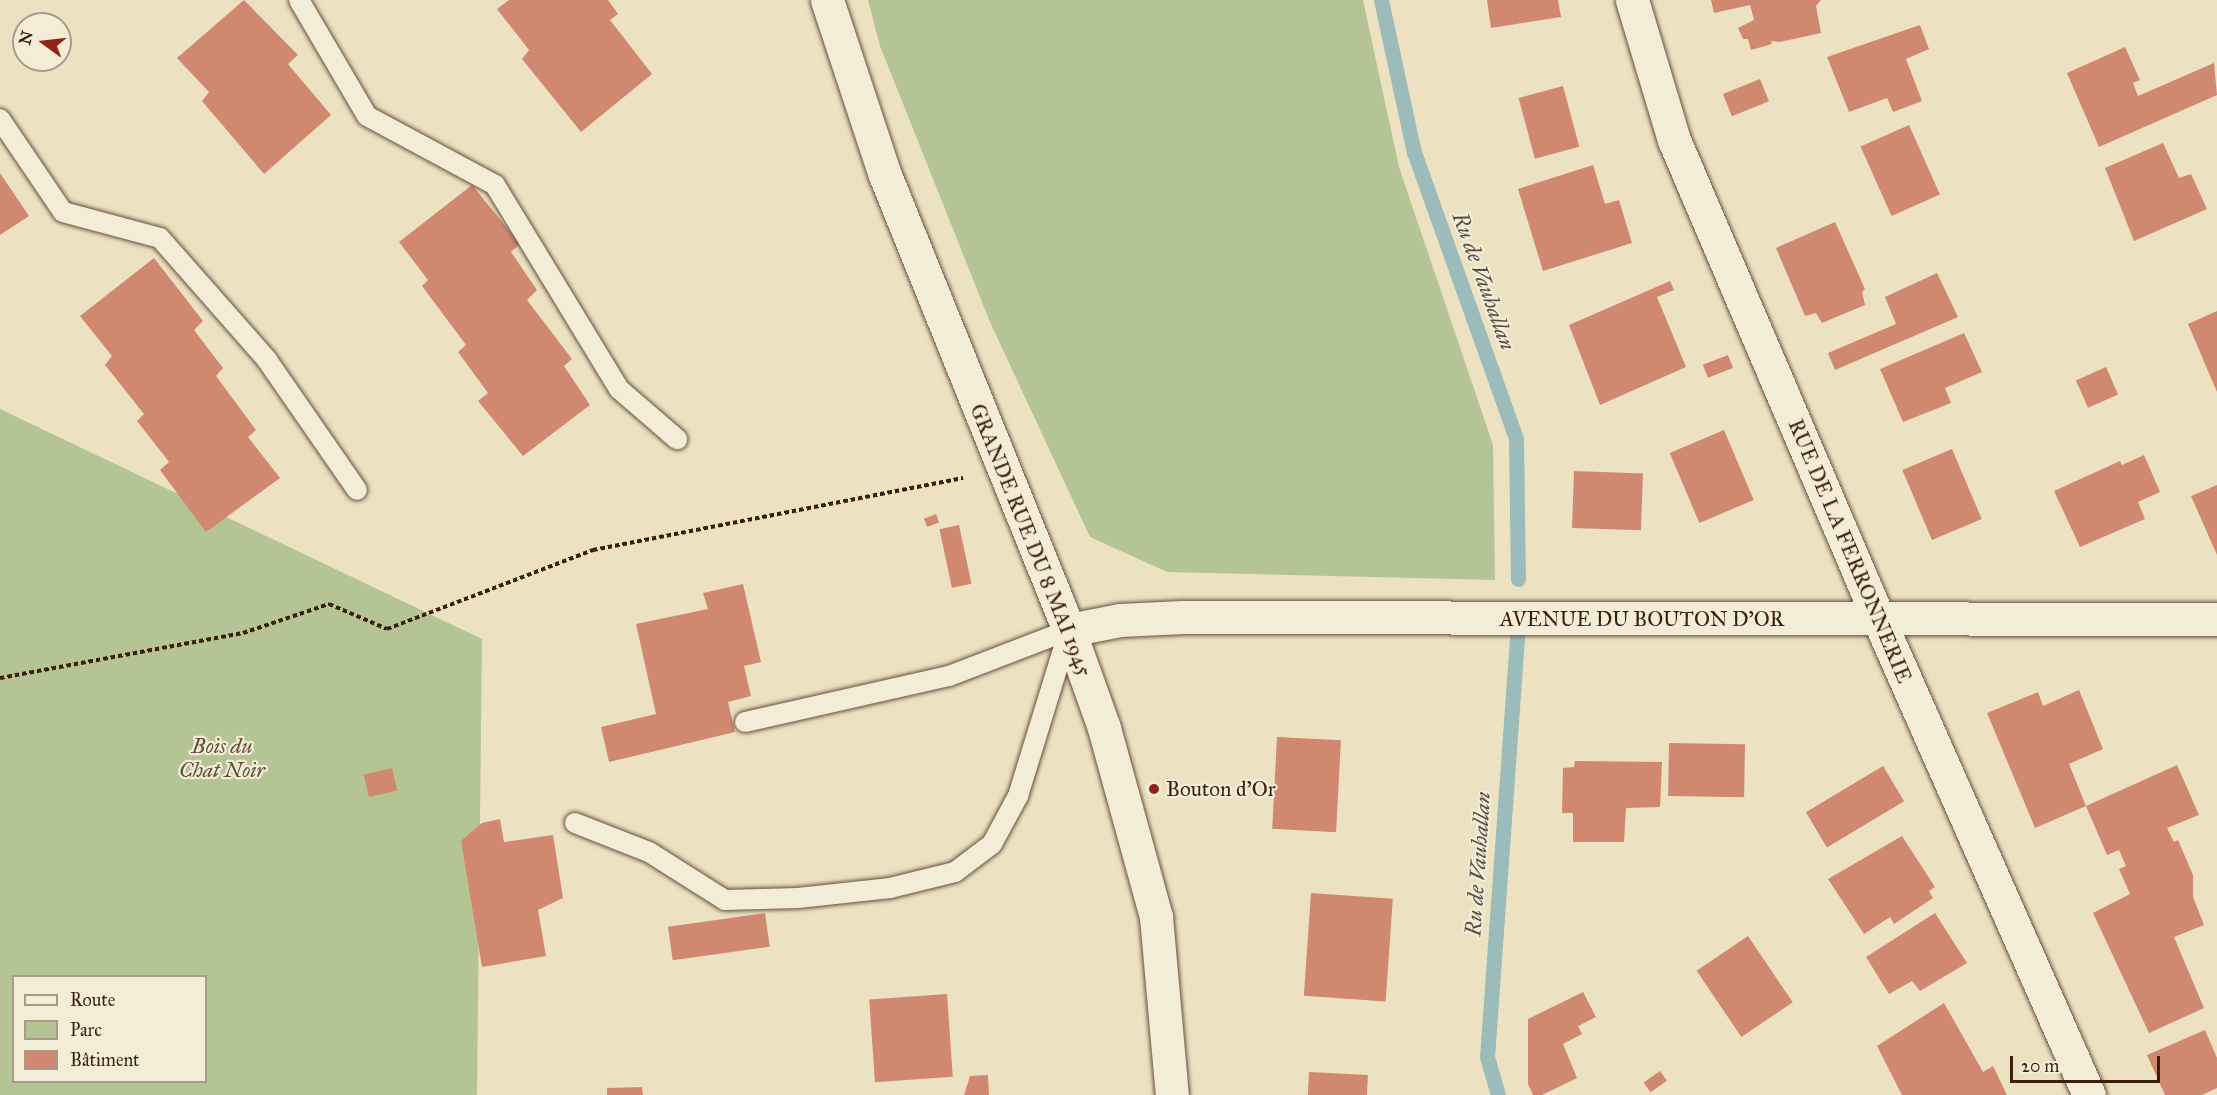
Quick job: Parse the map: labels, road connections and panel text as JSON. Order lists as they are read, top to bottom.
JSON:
{
  "streets": {
    "street": ["GRANDE RUE DU 8 MAI 1945", "RUE DE LA FERRONNERIE", "AVENUE DU BOUTON D'OR"]
  },
  "crossings": [
    ["GRANDE RUE DU 8 MAI 1945", "AVENUE DU BOUTON D'OR"],
    ["RUE DE LA FERRONNERIE", "AVENUE DU BOUTON D'OR"]
  ],
  "water": ["Ru de Vauhallan"],
  "parks": ["Bois du Chat Noir"],
  "places": ["Bouton d'Or"],
  "legend": ["Route", "Parc", "Bâtiment"],
  "scale_bar": "20 m",
  "north": "left"
}
